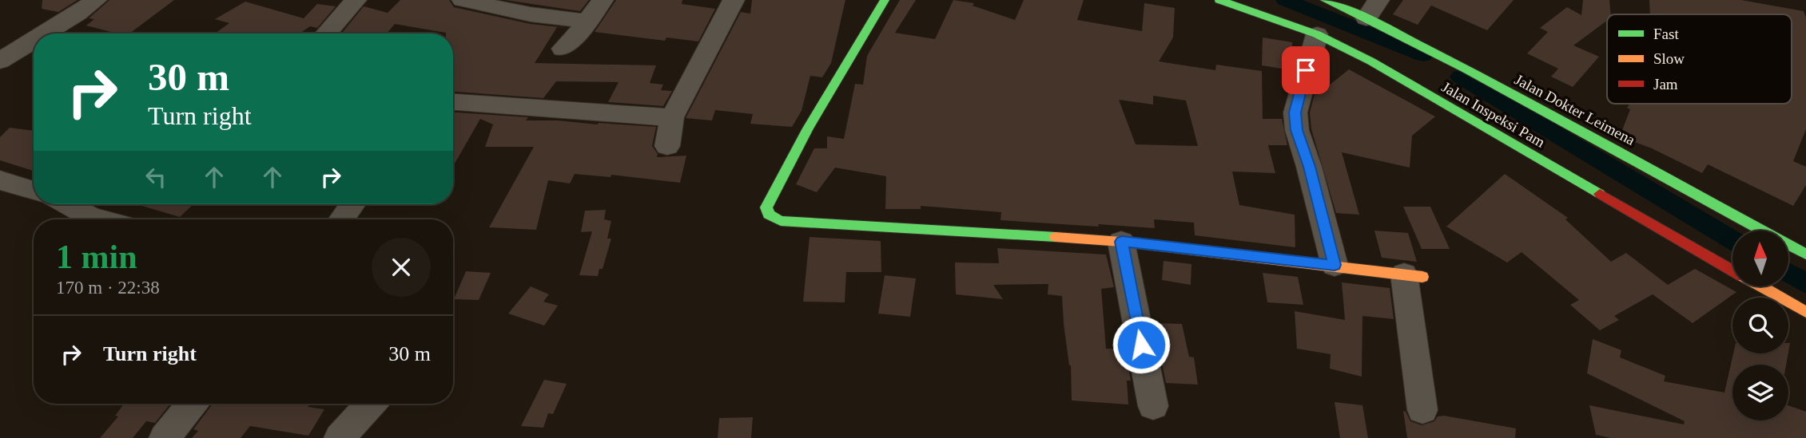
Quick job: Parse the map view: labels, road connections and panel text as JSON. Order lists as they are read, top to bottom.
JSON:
{
  "streets": {
    "main road": ["Jalan Dokter Leimena", "Jalan Inspeksi Pam"]
  },
  "legend": ["Fast", "Slow", "Jam"],
  "north": "top",
  "page": {
    "turn": ["30 m", "Turn right"],
    "heading": ["1 min", "170 m · 22:38"],
    "list": [
      {
        "name": "Turn right",
        "value": "30 m"
      }
    ]
  }
}
